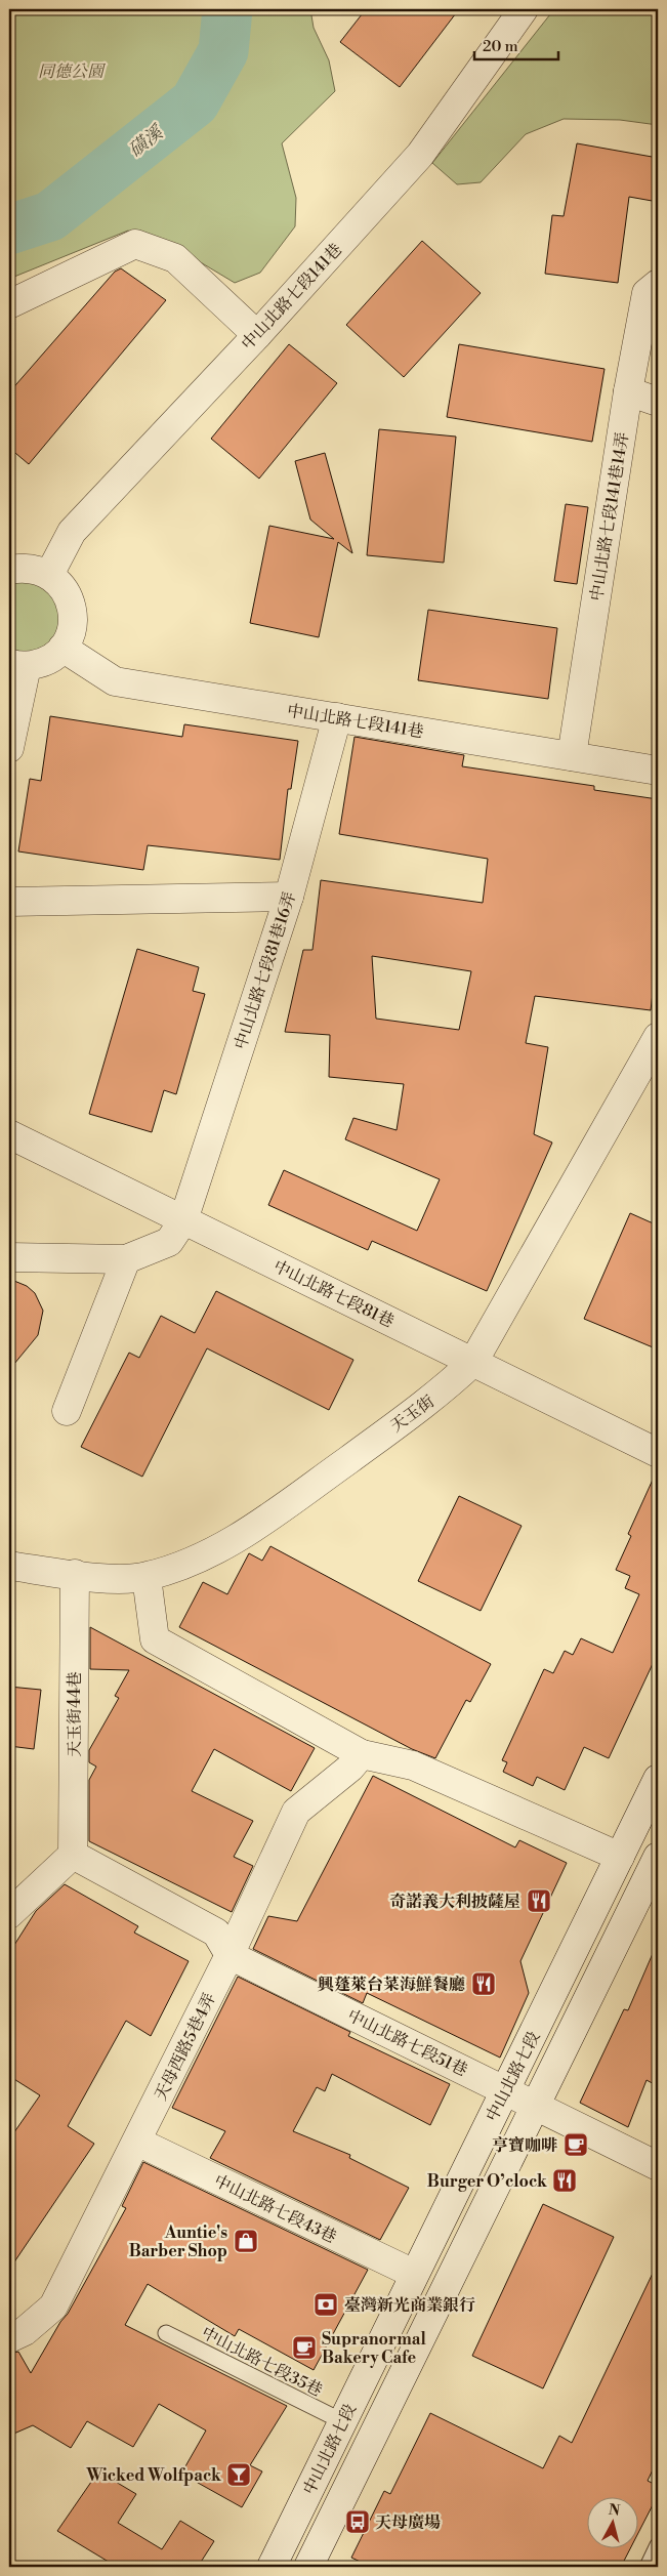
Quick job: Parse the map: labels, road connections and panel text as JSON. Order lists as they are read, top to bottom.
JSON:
{
  "streets": {
    "street": [
      "中山北路七段141巷",
      "中山北路七段141巷14弄",
      "中山北路七段81巷16弄",
      "中山北路七段81巷",
      "天玉街",
      "天玉街44巷",
      "中山北路七段51巷",
      "天母西路5巷4弄",
      "中山北路七段",
      "中山北路七段43巷"
    ],
    "lane": ["中山北路七段35巷"]
  },
  "crossings": [
    ["中山北路七段141巷", "中山北路七段141巷14弄"],
    ["中山北路七段141巷", "中山北路七段81巷16弄"],
    ["中山北路七段81巷16弄", "中山北路七段81巷"],
    ["中山北路七段81巷", "天玉街"],
    ["天玉街", "天玉街44巷"],
    ["中山北路七段51巷", "天母西路5巷4弄"],
    ["中山北路七段51巷", "中山北路七段"],
    ["天母西路5巷4弄", "中山北路七段43巷"],
    ["中山北路七段", "中山北路七段43巷"],
    ["中山北路七段", "中山北路七段35巷"]
  ],
  "water": ["磺溪"],
  "parks": ["同德公園"],
  "places": {
    "restaurant": ["奇諾義大利披薩屋", "興蓬萊台菜海鮮餐廳", "Burger O’clock"],
    "cafe": ["亨寶咖啡", "Supranormal Bakery Cafe"],
    "shop": ["Auntie's Barber Shop"],
    "bank": ["臺灣新光商業銀行"],
    "bar": ["Wicked Wolfpack"],
    "bus stop": ["天母廣場"]
  },
  "scale_bar": "20 m",
  "north": "top"
}
